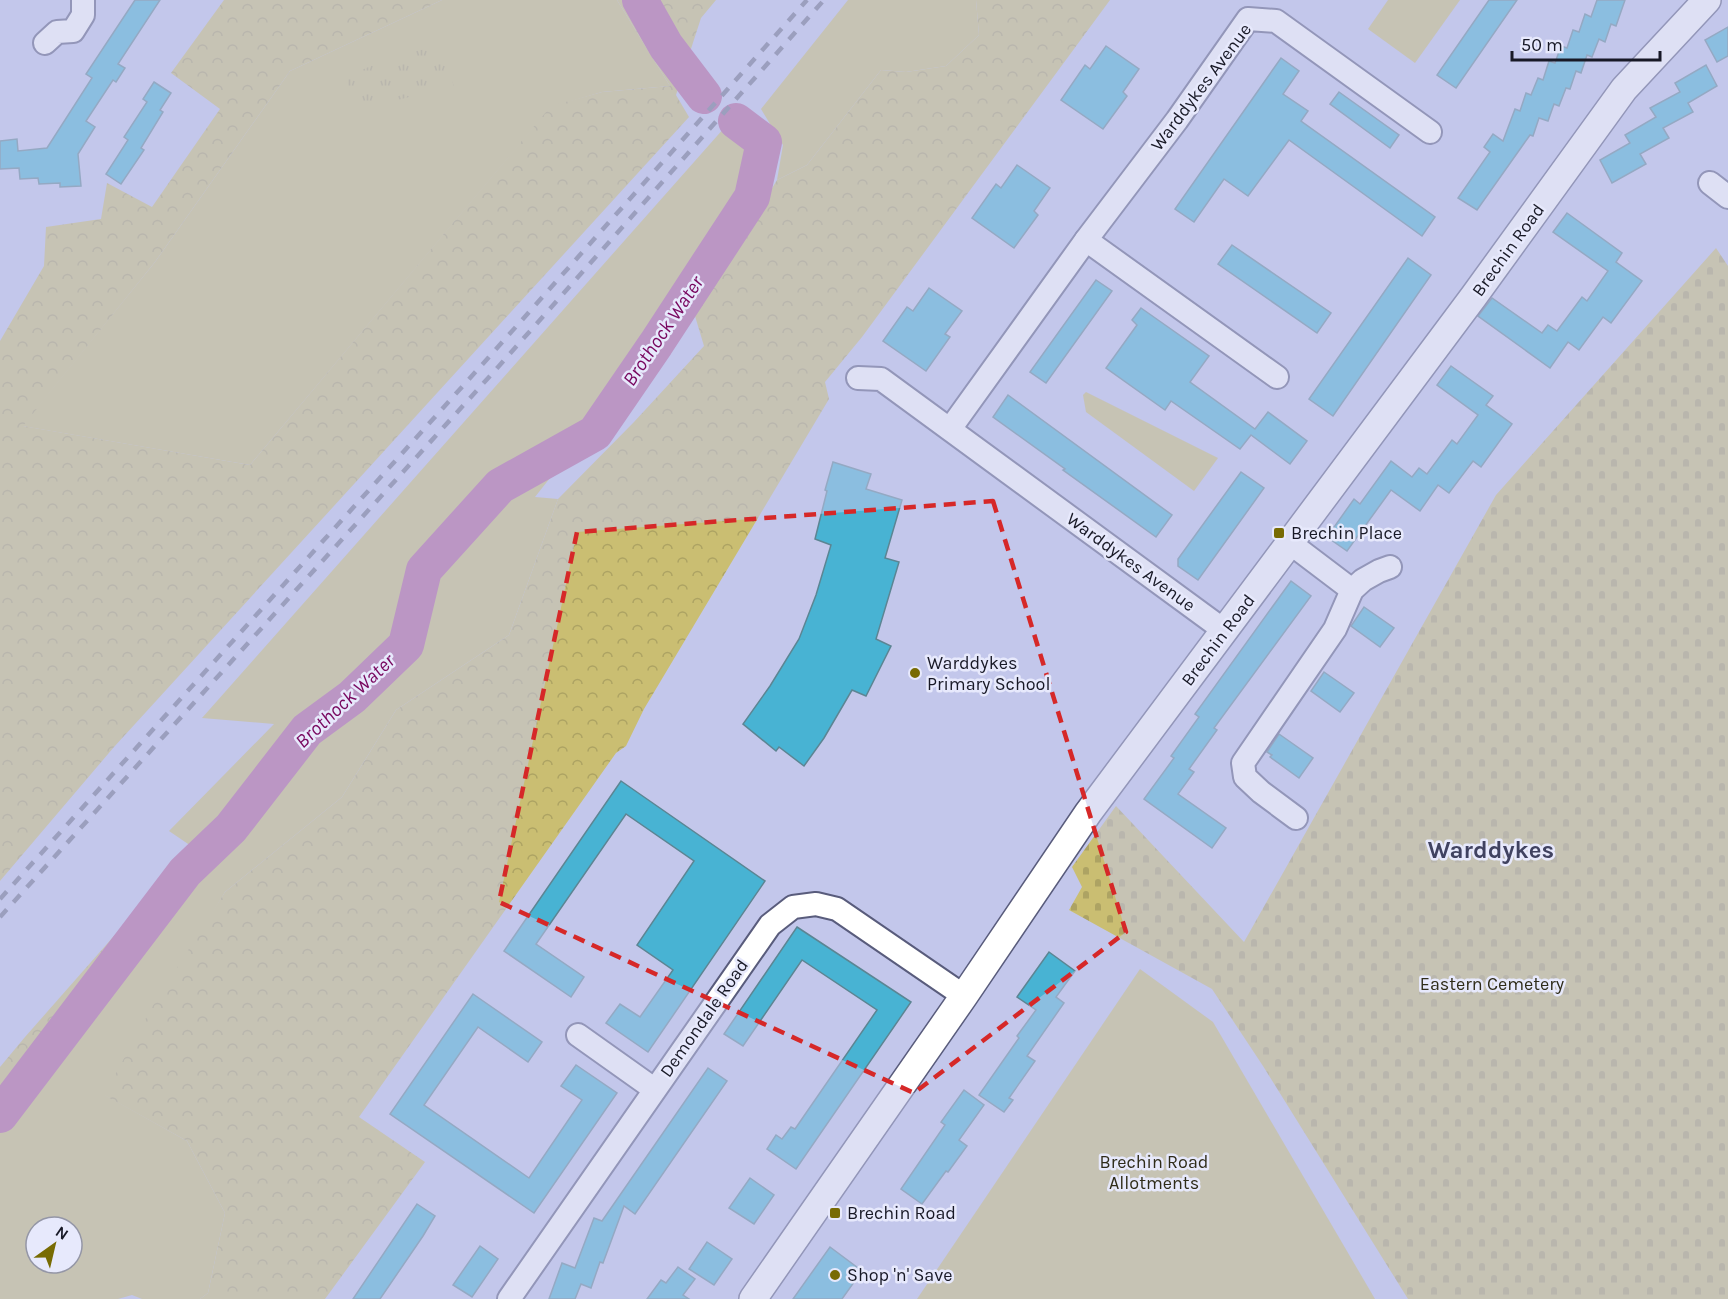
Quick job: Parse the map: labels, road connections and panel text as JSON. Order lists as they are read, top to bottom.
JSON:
{
  "streets": {
    "street": ["Warddykes Avenue", "Brechin Road", "Demondale Road"]
  },
  "crossings": [
    ["Warddykes Avenue", "Brechin Road"],
    ["Brechin Road", "Demondale Road"]
  ],
  "districts": ["Warddykes"],
  "water": ["Brothock Water"],
  "parks": ["Eastern Cemetery", "Brechin Road Allotments"],
  "places": {
    "transit": ["Brechin Place", "Brechin Road"],
    "other": ["Warddykes Primary School", "Shop 'n' Save"]
  },
  "scale_bar": "50 m",
  "north": "top right"
}
